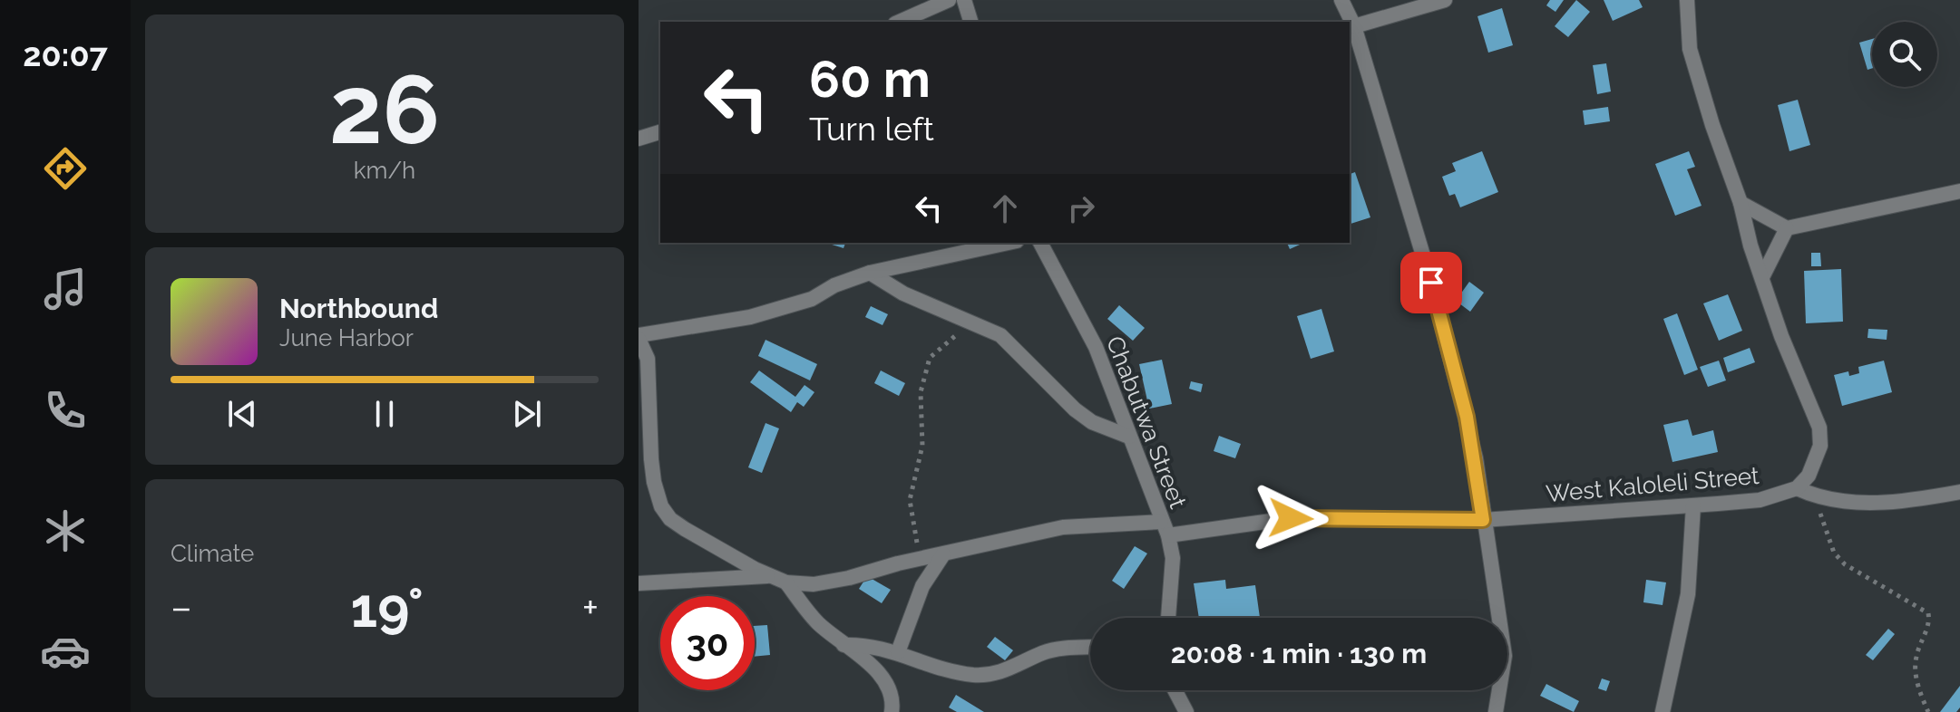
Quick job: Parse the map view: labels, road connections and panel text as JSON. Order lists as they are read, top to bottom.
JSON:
{
  "streets": {
    "street": ["Chabutwa Street", "West Kaloleli Street"]
  },
  "crossings": [
    ["Chabutwa Street", "West Kaloleli Street"]
  ],
  "page": {
    "tabs": "20:07",
    "tile": [
      ["26", "km/h"],
      "Climate"
    ],
    "turn": ["60 m", "Turn left"],
    "song": ["Northbound", "June Harbor"],
    "heat": ["−", "19°", "+"],
    "limit": "30",
    "trip": "20:08 · 1 min · 130 m"
  }
}
